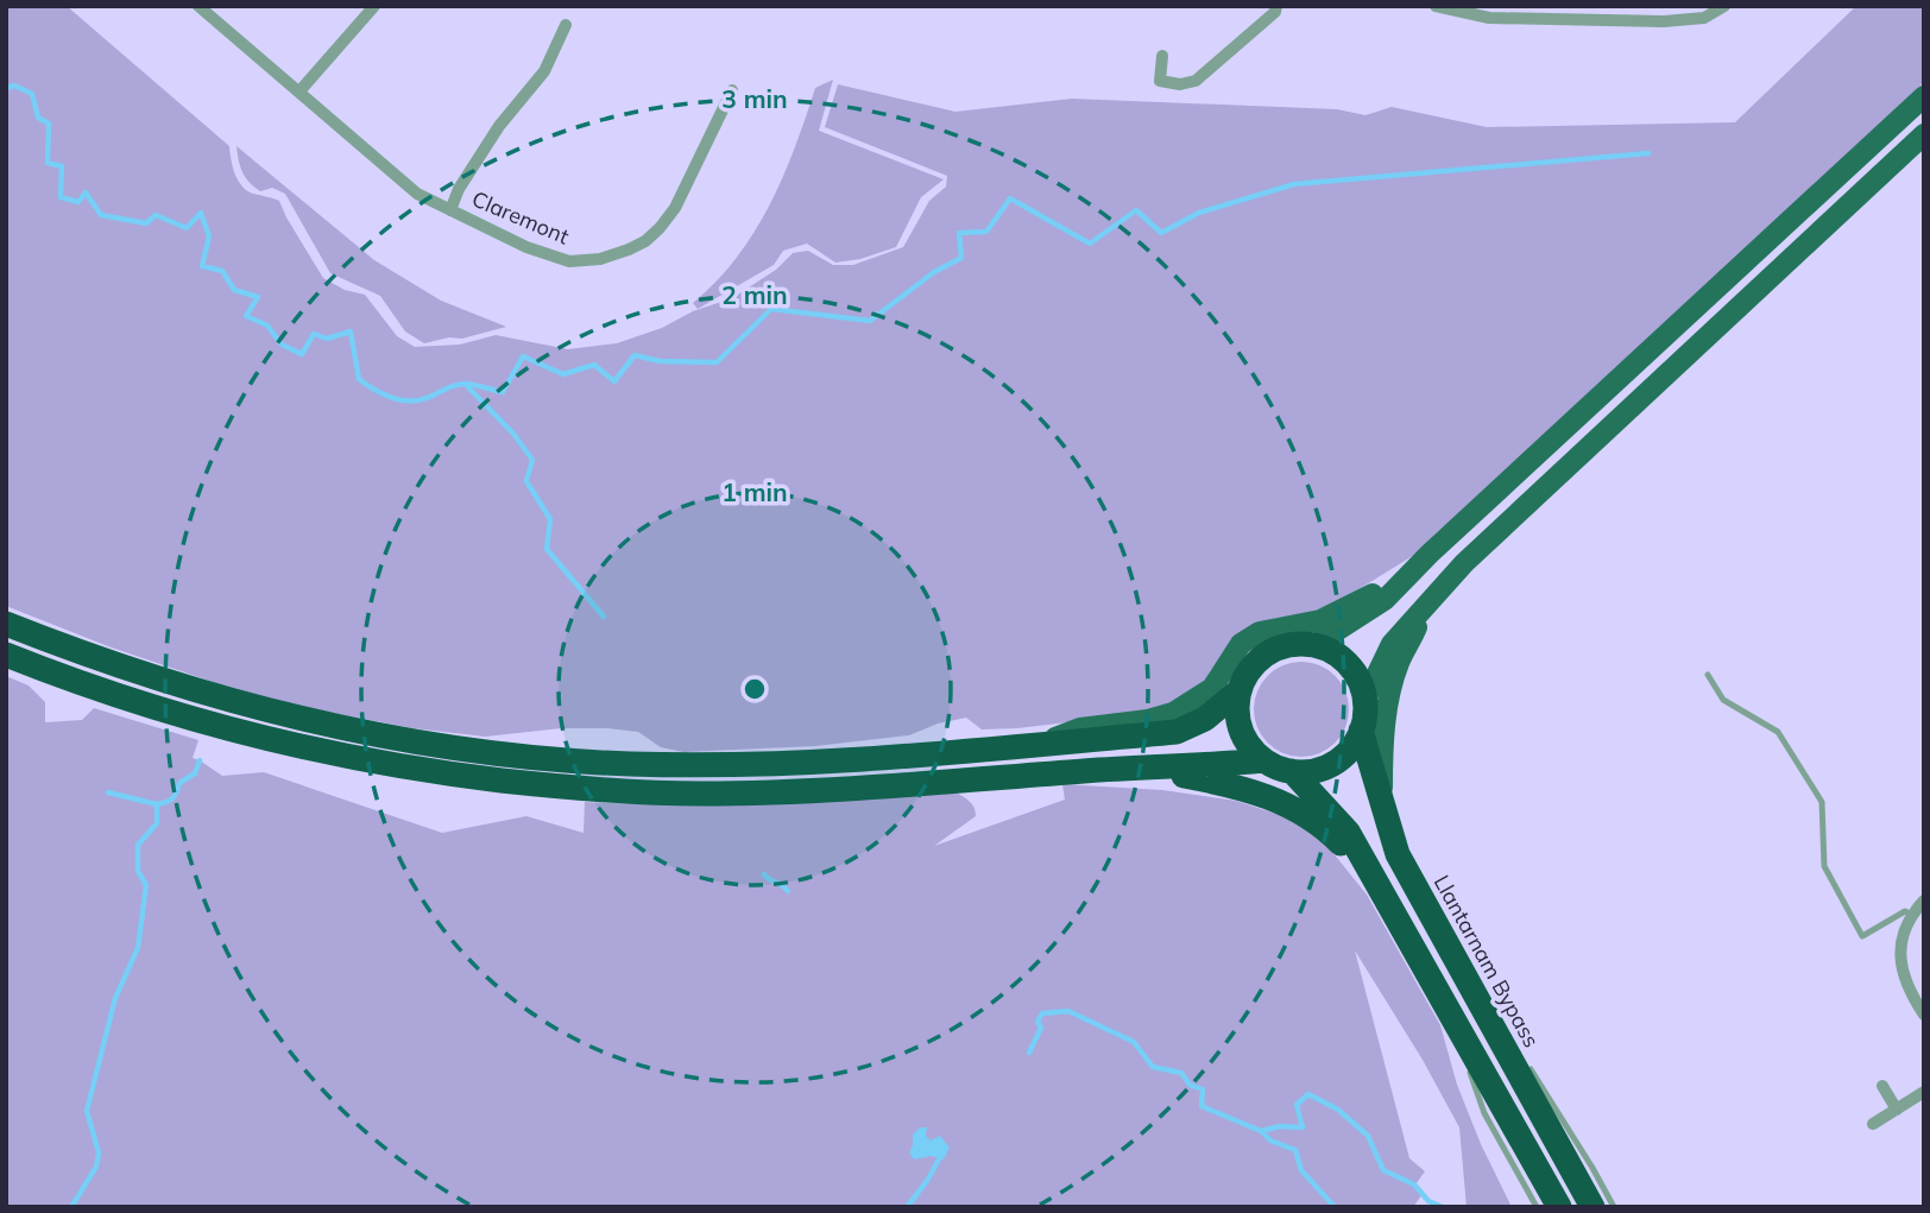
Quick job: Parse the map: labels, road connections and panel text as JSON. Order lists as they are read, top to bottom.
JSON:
{
  "streets": {
    "highway": ["Llantarnam Bypass"],
    "street": ["Claremont"]
  },
  "rings": ["3 min", "2 min", "1 min"]
}
